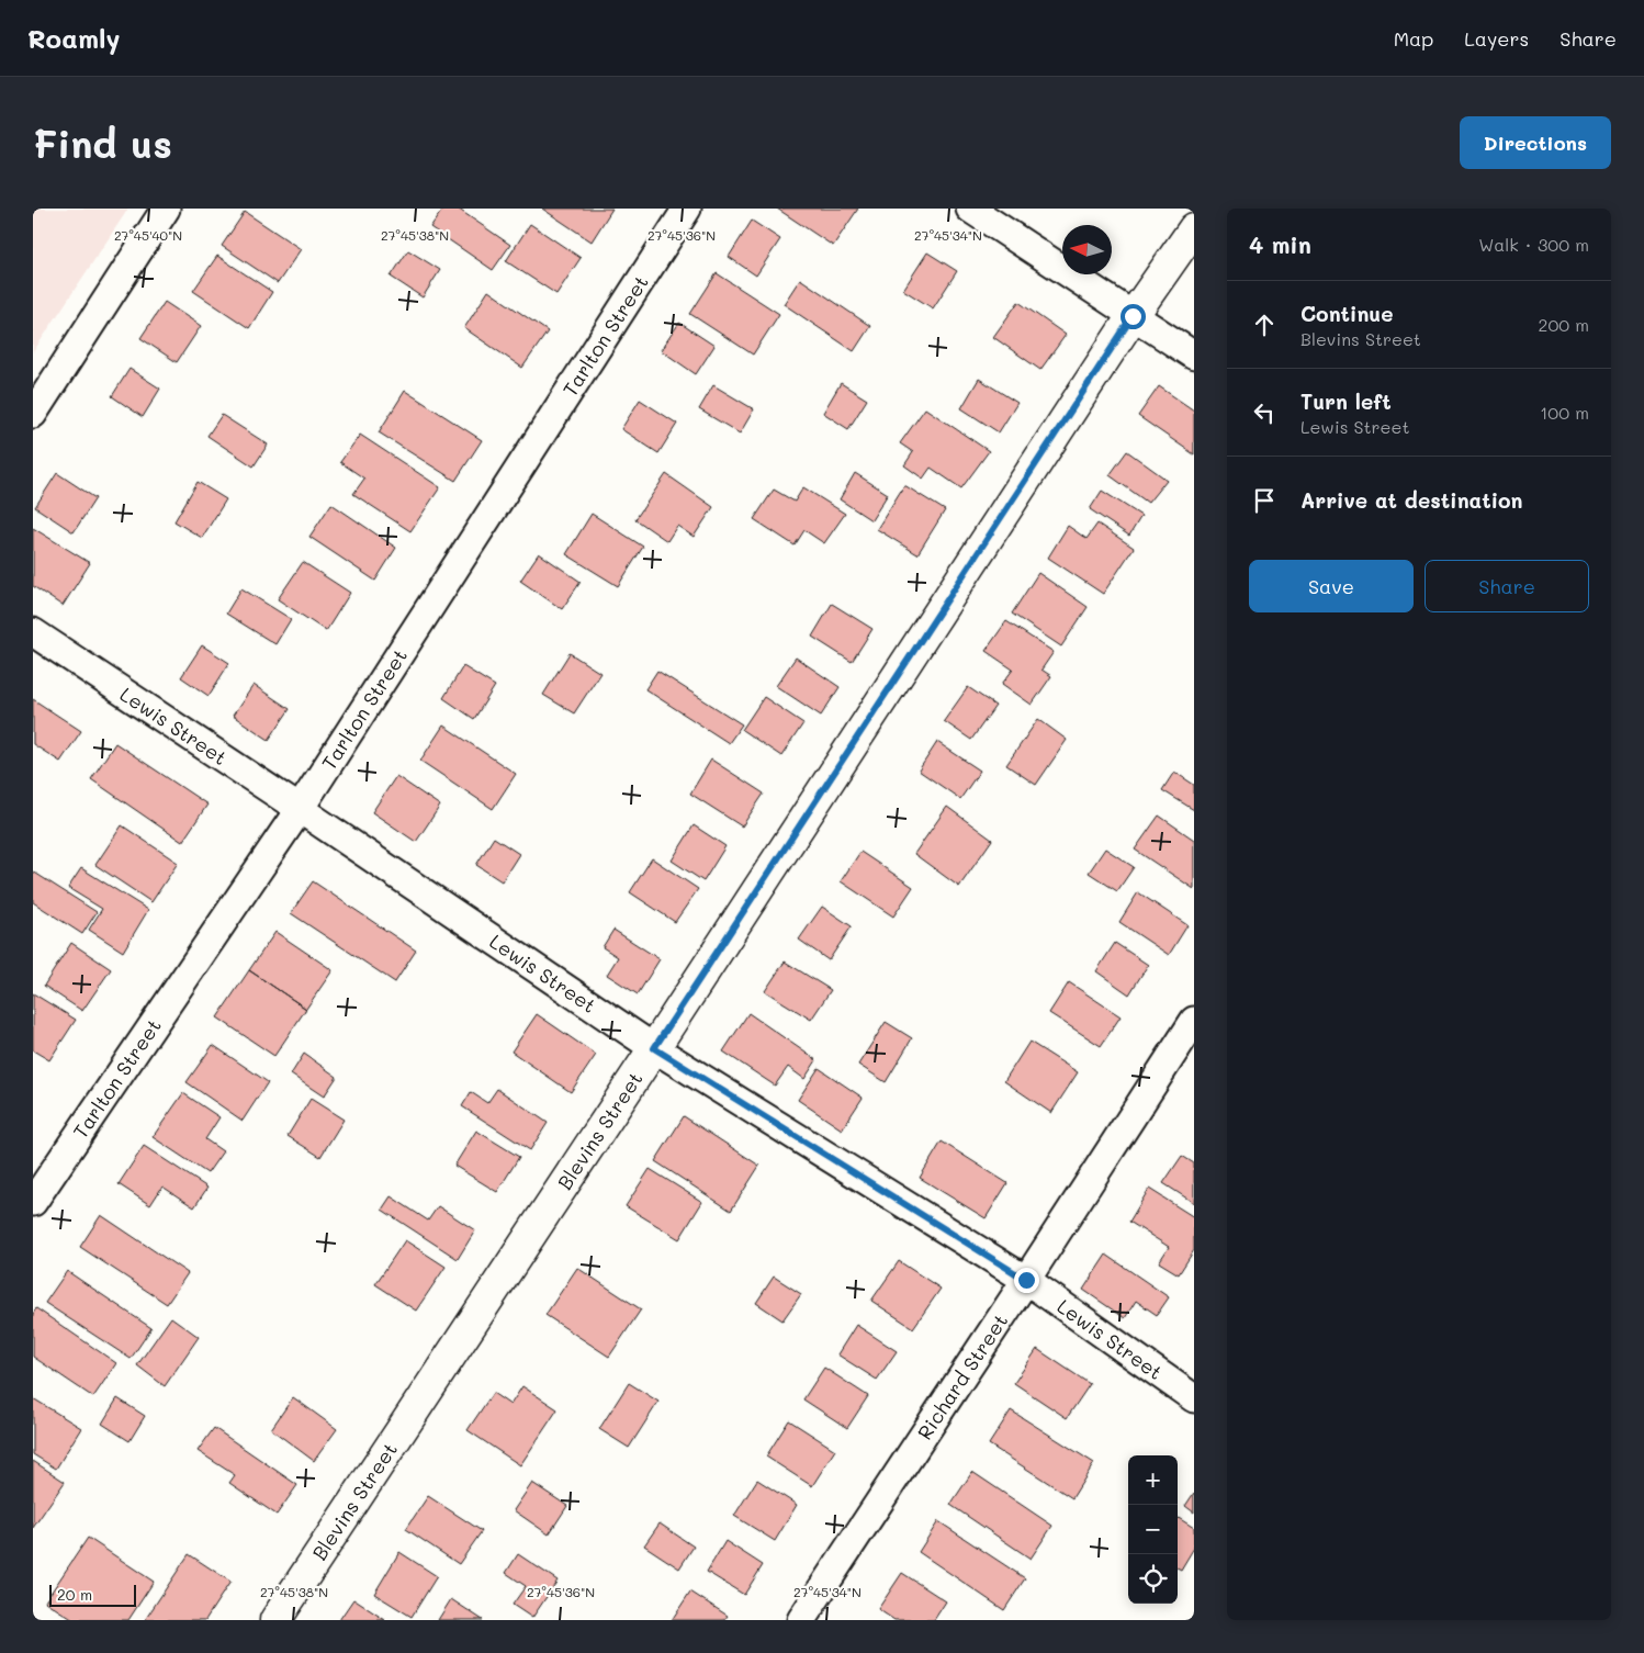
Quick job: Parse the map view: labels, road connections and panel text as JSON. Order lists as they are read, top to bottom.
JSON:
{
  "streets": {
    "street": [
      "Tarlton Street",
      "Lewis Street",
      "Blevins Street",
      "Richard Street"
    ]
  },
  "crossings": [
    ["Tarlton Street", "Lewis Street"],
    ["Lewis Street", "Blevins Street"],
    ["Lewis Street", "Richard Street"]
  ],
  "scale_bar": "20 m",
  "north": "left",
  "page": {
    "header": "Roamly",
    "nav": ["Map", "Layers", "Share"],
    "buttons": [
      "Directions",
      ["Save", "Share"]
    ],
    "title": "Find us",
    "heading": ["4 min", "Walk · 300 m"],
    "list": [
      ["Continue", "Blevins Street", "200 m"],
      ["Turn left", "Lewis Street", "100 m"],
      "Arrive at destination"
    ],
    "map_buttons": ["+", "−"],
    "scale": "20 m"
  },
  "coordinates": [
    "27°45'40\"N",
    "27°45'38\"N",
    "27°45'36\"N",
    "27°45'34\"N"
  ]
}
